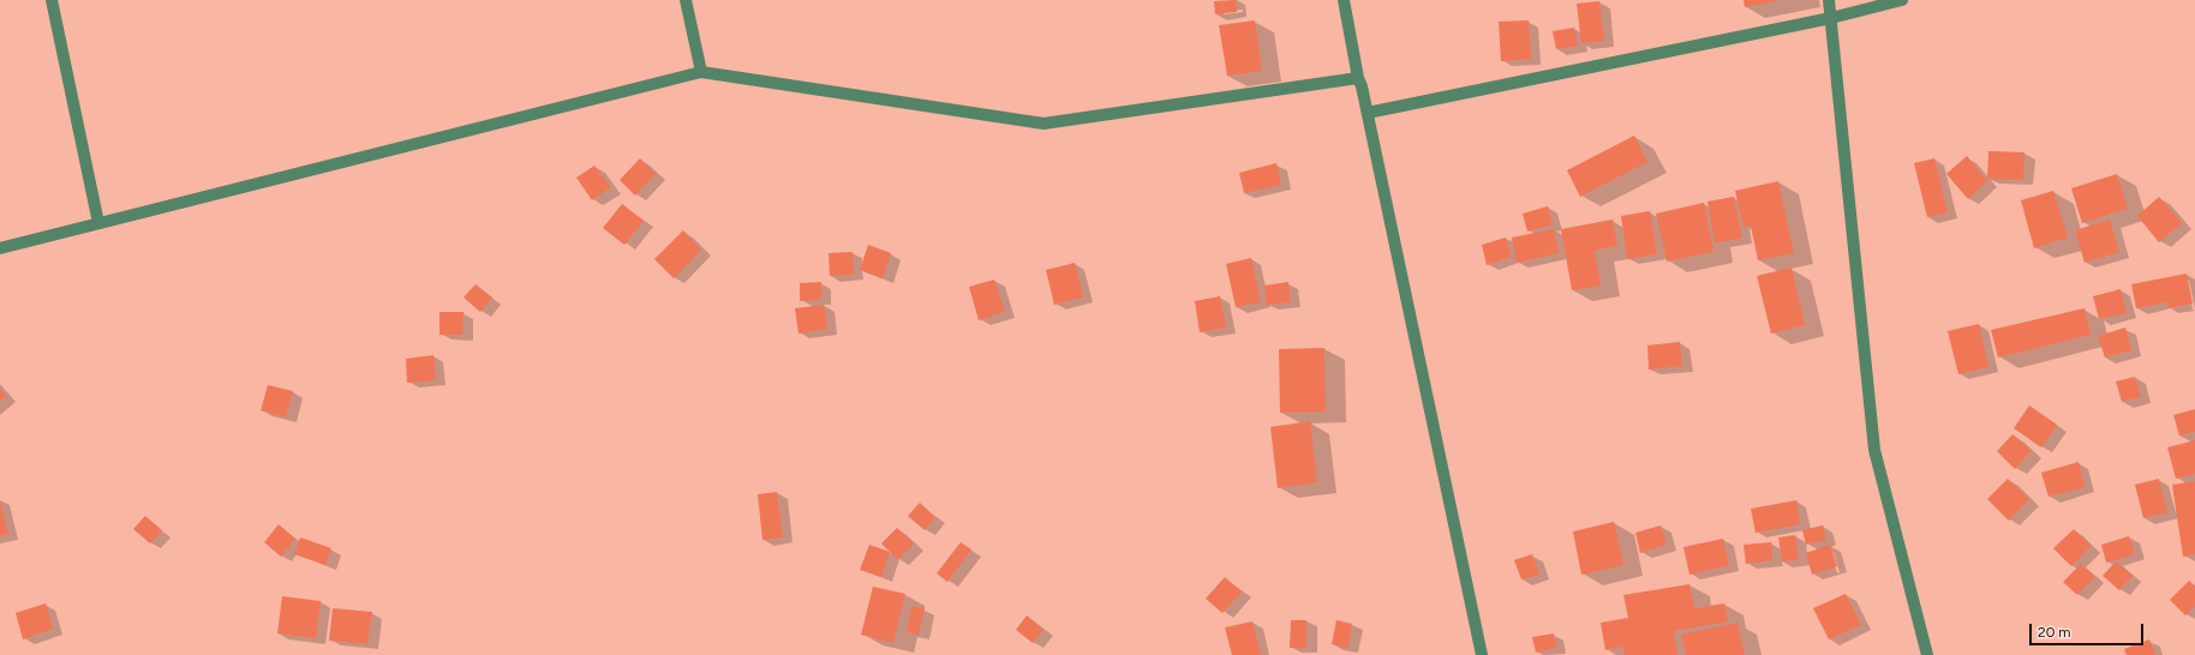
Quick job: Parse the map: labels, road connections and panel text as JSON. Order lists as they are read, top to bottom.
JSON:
{
  "scale_bar": "20 m"
}
